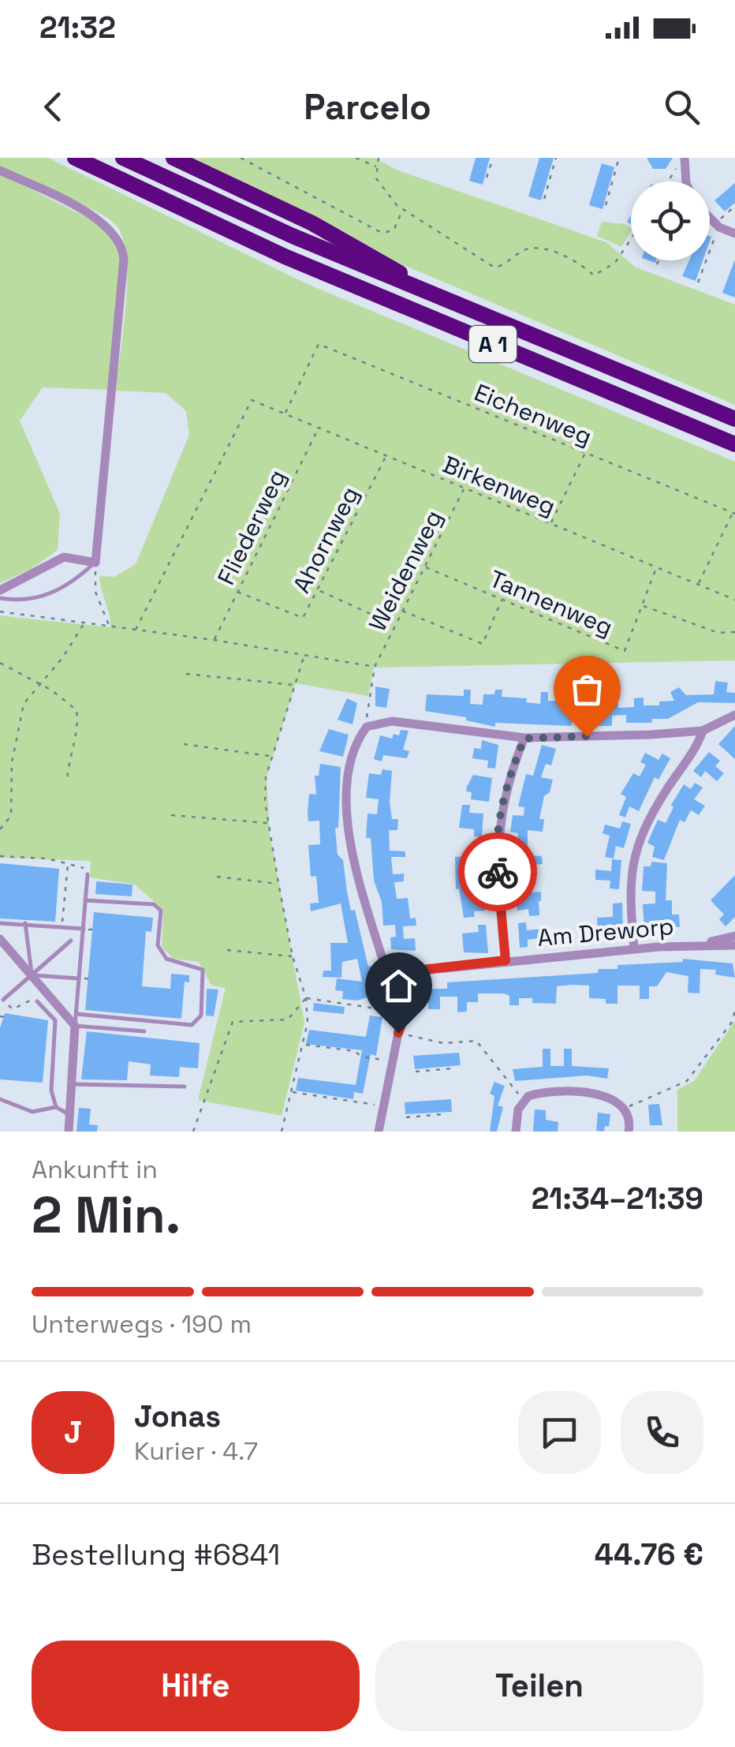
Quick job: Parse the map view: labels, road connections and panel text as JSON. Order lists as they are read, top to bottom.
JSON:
{
  "streets": {
    "highway": ["A 1"],
    "street": ["Am Dreworp"],
    "path": [
      "Eichenweg",
      "Birkenweg",
      "Fliederweg",
      "Ahornweg",
      "Weidenweg",
      "Tannenweg"
    ]
  },
  "crossings": [
    ["Eichenweg", "Birkenweg"],
    ["Birkenweg", "Fliederweg"],
    ["Birkenweg", "Ahornweg"],
    ["Birkenweg", "Weidenweg"],
    ["Birkenweg", "Tannenweg"],
    ["Fliederweg", "Ahornweg"],
    ["Weidenweg", "Tannenweg"]
  ],
  "page": {
    "status": "21:32",
    "header": "Parcelo",
    "heading": ["2 Min.", "Ankunft in", "21:34–21:39"],
    "panel": [
      "Jonas",
      "Kurier · 4.7",
      "Bestellung #6841",
      "44.76 €"
    ],
    "bar": "Unterwegs · 190 m",
    "round": "J",
    "buttons": ["Hilfe", "Teilen"]
  }
}
